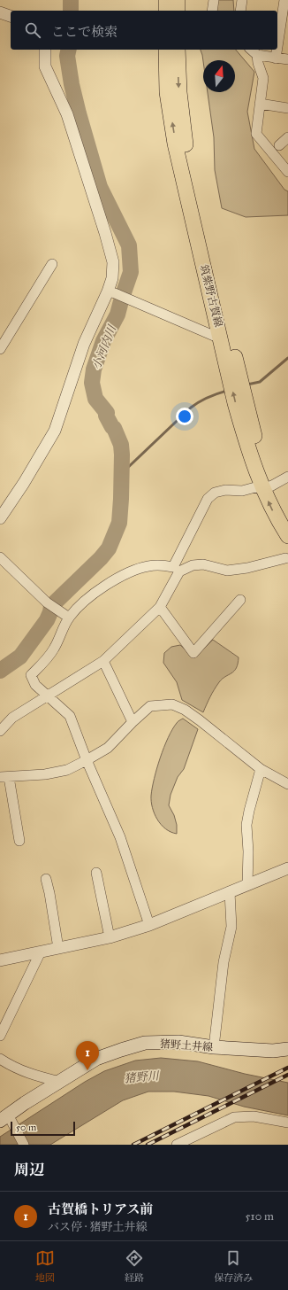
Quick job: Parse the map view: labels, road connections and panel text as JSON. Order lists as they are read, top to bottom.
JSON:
{
  "streets": {
    "main road": ["筑紫野古賀線", "猪野土井線"]
  },
  "water": ["小河内川", "猪野川"],
  "scale_bar": "50 m",
  "north": "top",
  "page": {
    "search": "ここで検索",
    "pins": "1",
    "scale": "50 m",
    "heading": "周辺",
    "list": [
      {
        "mark": "1",
        "name": "古賀橋トリアス前",
        "note": "バス停 · 猪野土井線",
        "value": "510 m"
      }
    ],
    "nav": ["地図", "経路", "保存済み"]
  }
}
